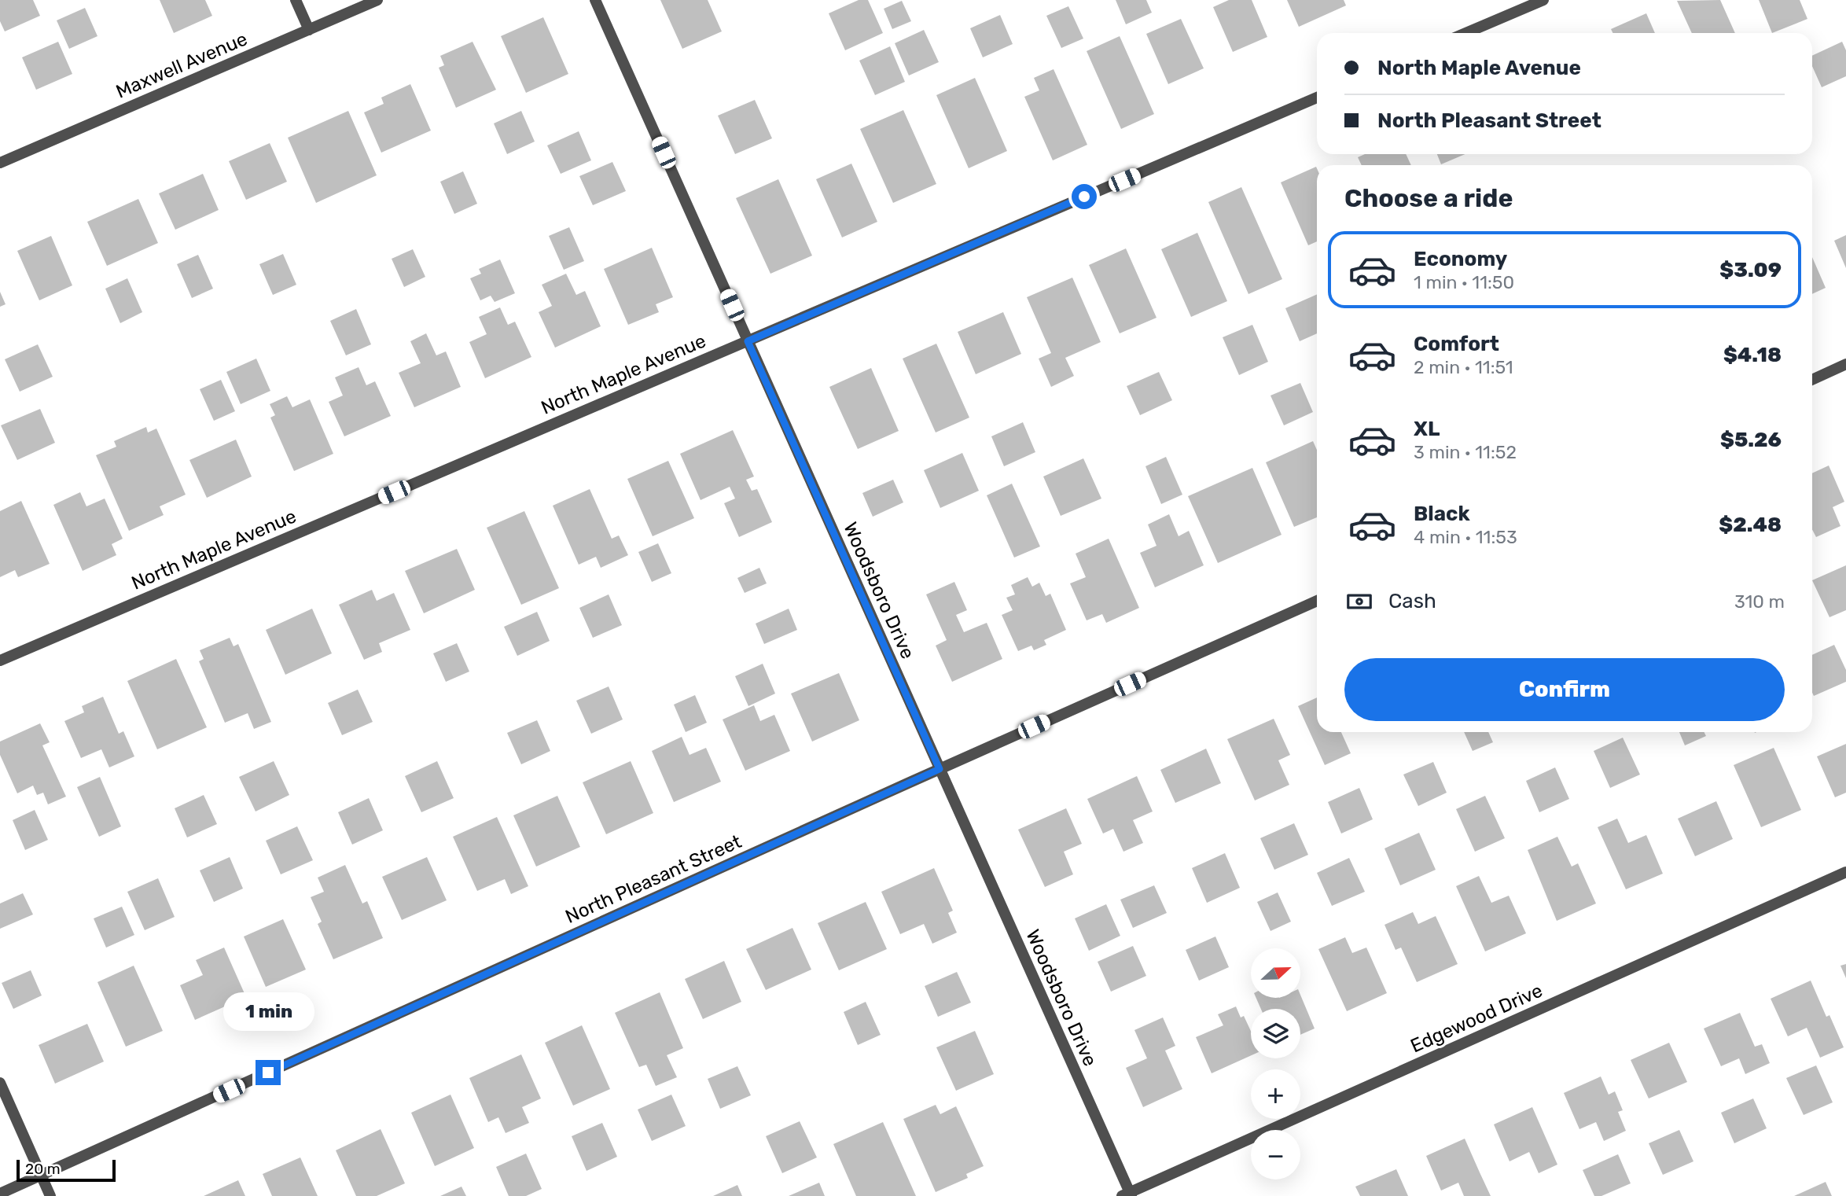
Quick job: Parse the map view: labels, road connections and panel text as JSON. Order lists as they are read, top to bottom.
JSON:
{
  "streets": {
    "street": [
      "Maxwell Avenue",
      "North Maple Avenue",
      "Woodsboro Drive",
      "North Pleasant Street",
      "Edgewood Drive"
    ]
  },
  "crossings": [
    ["North Maple Avenue", "Woodsboro Drive"],
    ["Woodsboro Drive", "North Pleasant Street"],
    ["Woodsboro Drive", "Edgewood Drive"]
  ],
  "scale_bar": "20 m",
  "north": "right",
  "page": {
    "banner": ["North Maple Avenue", "North Pleasant Street"],
    "heading": "Choose a ride",
    "list": [
      {
        "name": "Economy",
        "note": "1 min · 11:50",
        "value": "$3.09"
      },
      {
        "name": "Comfort",
        "note": "2 min · 11:51",
        "value": "$4.18"
      },
      {
        "name": "XL",
        "note": "3 min · 11:52",
        "value": "$5.26"
      },
      {
        "name": "Black",
        "note": "4 min · 11:53",
        "value": "$2.48"
      }
    ],
    "pay": ["Cash", "310 m"],
    "buttons": "Confirm",
    "map_buttons": ["+", "−"],
    "bubble": "1 min",
    "scale": "20 m"
  }
}
